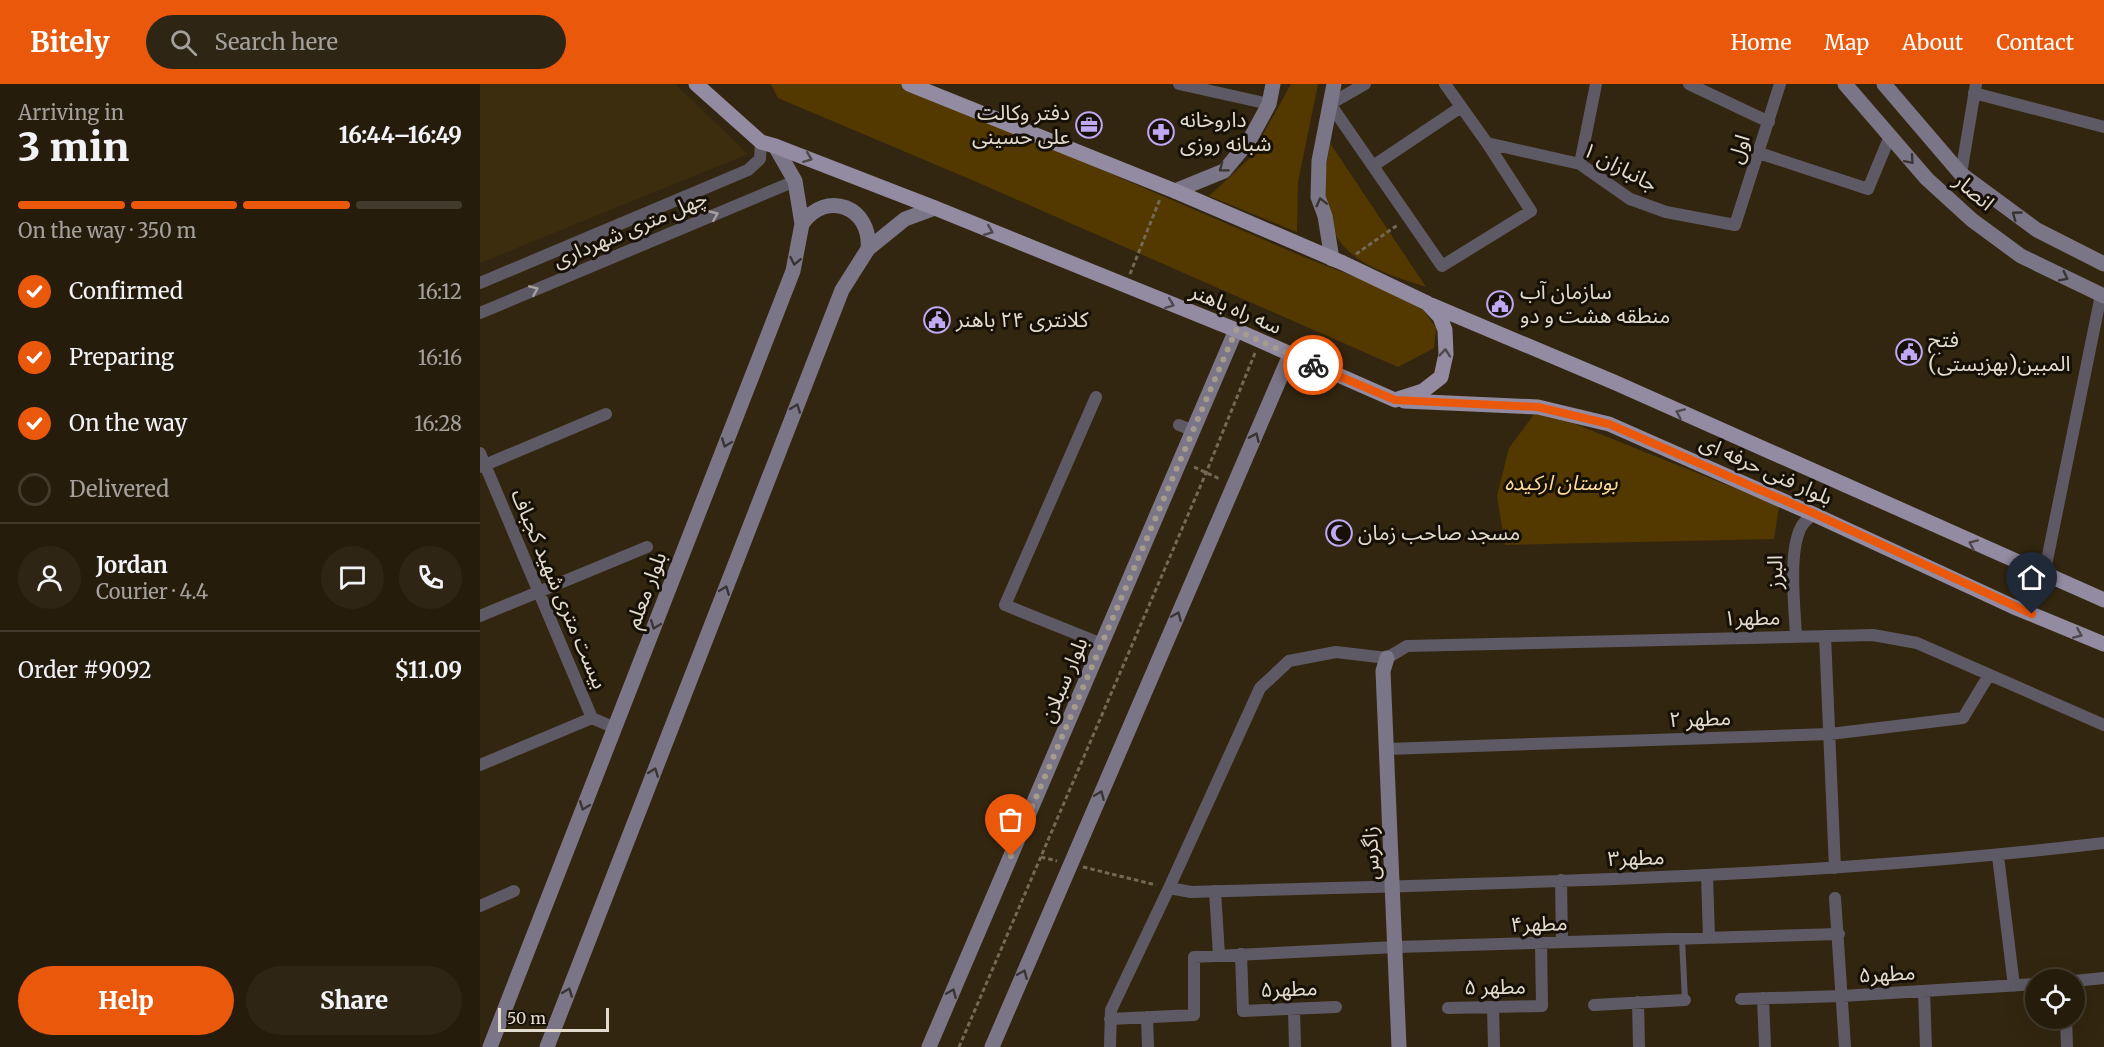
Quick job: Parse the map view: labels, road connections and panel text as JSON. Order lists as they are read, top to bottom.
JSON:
{
  "streets": {
    "main road": [
      "انصار",
      "سه راه باهنر",
      "بلوار فنی حرفه ای",
      "بلوار معلم",
      "بلوار سبلان",
      "زاگرس"
    ],
    "street": [
      "اول",
      "جانبازان ۱",
      "چهل متری شهرداری",
      "البرز",
      "بیست متری شهید کجباف",
      "مطهر۱",
      "مطهر ۲",
      "مطهر۳",
      "مطهر۴",
      "مطهر۵",
      "مطهر ۵"
    ]
  },
  "crossings": [
    ["اول", "جانبازان ۱"],
    ["چهل متری شهرداری", "بلوار معلم"],
    ["سه راه باهنر", "بلوار فنی حرفه ای"],
    ["سه راه باهنر", "بلوار معلم"],
    ["سه راه باهنر", "بلوار سبلان"],
    ["بلوار فنی حرفه ای", "البرز"],
    ["البرز", "مطهر۱"],
    ["بیست متری شهید کجباف", "بلوار معلم"],
    ["مطهر۱", "مطهر ۲"],
    ["مطهر۱", "زاگرس"],
    ["مطهر ۲", "زاگرس"],
    ["زاگرس", "مطهر۳"],
    ["زاگرس", "مطهر۴"],
    ["مطهر۴", "مطهر۵"],
    ["مطهر۴", "مطهر ۵"]
  ],
  "parks": ["بوستان ارکیده"],
  "places": {
    "office": ["دفتر وکالت علی حسینی"],
    "pharmacy": ["داروخانه شبانه روزی"],
    "public building": ["سازمان آب منطقه هشت و دو", "کلانتری ۲۴ باهنر", "فتح المبین(بهزیستی)"],
    "mosque": ["مسجد صاحب زمان"]
  },
  "scale_bar": "50 m",
  "page": {
    "header": "Bitely",
    "search": "Search here",
    "nav": [
      "Home",
      "Map",
      "About",
      "Contact"
    ],
    "heading": ["3 min", "Arriving in", "16:44–16:49"],
    "panel": [
      "Jordan",
      "Courier · 4.4",
      "Order #9092",
      "$11.09"
    ],
    "bar": "On the way · 350 m",
    "list": [
      ["Confirmed", "16:12"],
      ["Preparing", "16:16"],
      ["On the way", "16:28"],
      "Delivered"
    ],
    "buttons": ["Help", "Share"],
    "scale": "50 m"
  }
}
